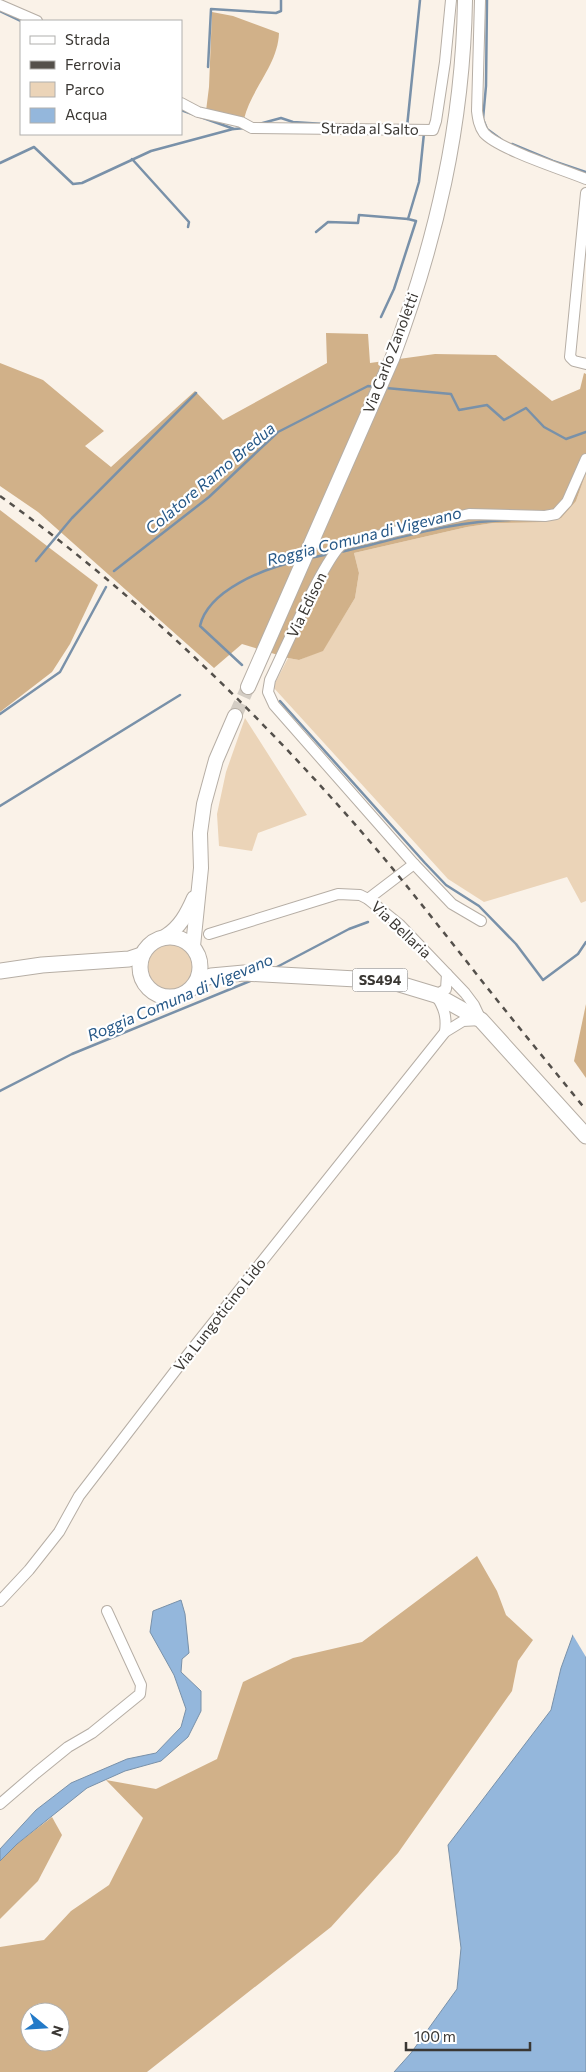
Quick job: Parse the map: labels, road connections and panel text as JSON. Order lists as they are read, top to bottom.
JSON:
{
  "streets": {
    "main road": ["Via Carlo Zanoletti", "SS494"],
    "street": [
      "Strada al Salto",
      "Via Edison",
      "Via Bellaria",
      "Via Lungoticino Lido"
    ]
  },
  "crossings": [
    ["Via Bellaria", "SS494"]
  ],
  "water": ["Colatore Ramo Bredua", "Roggia Comuna di Vigevano"],
  "legend": [
    "Strada",
    "Ferrovia",
    "Parco",
    "Acqua"
  ],
  "scale_bar": "100 m",
  "north": "right"
}
